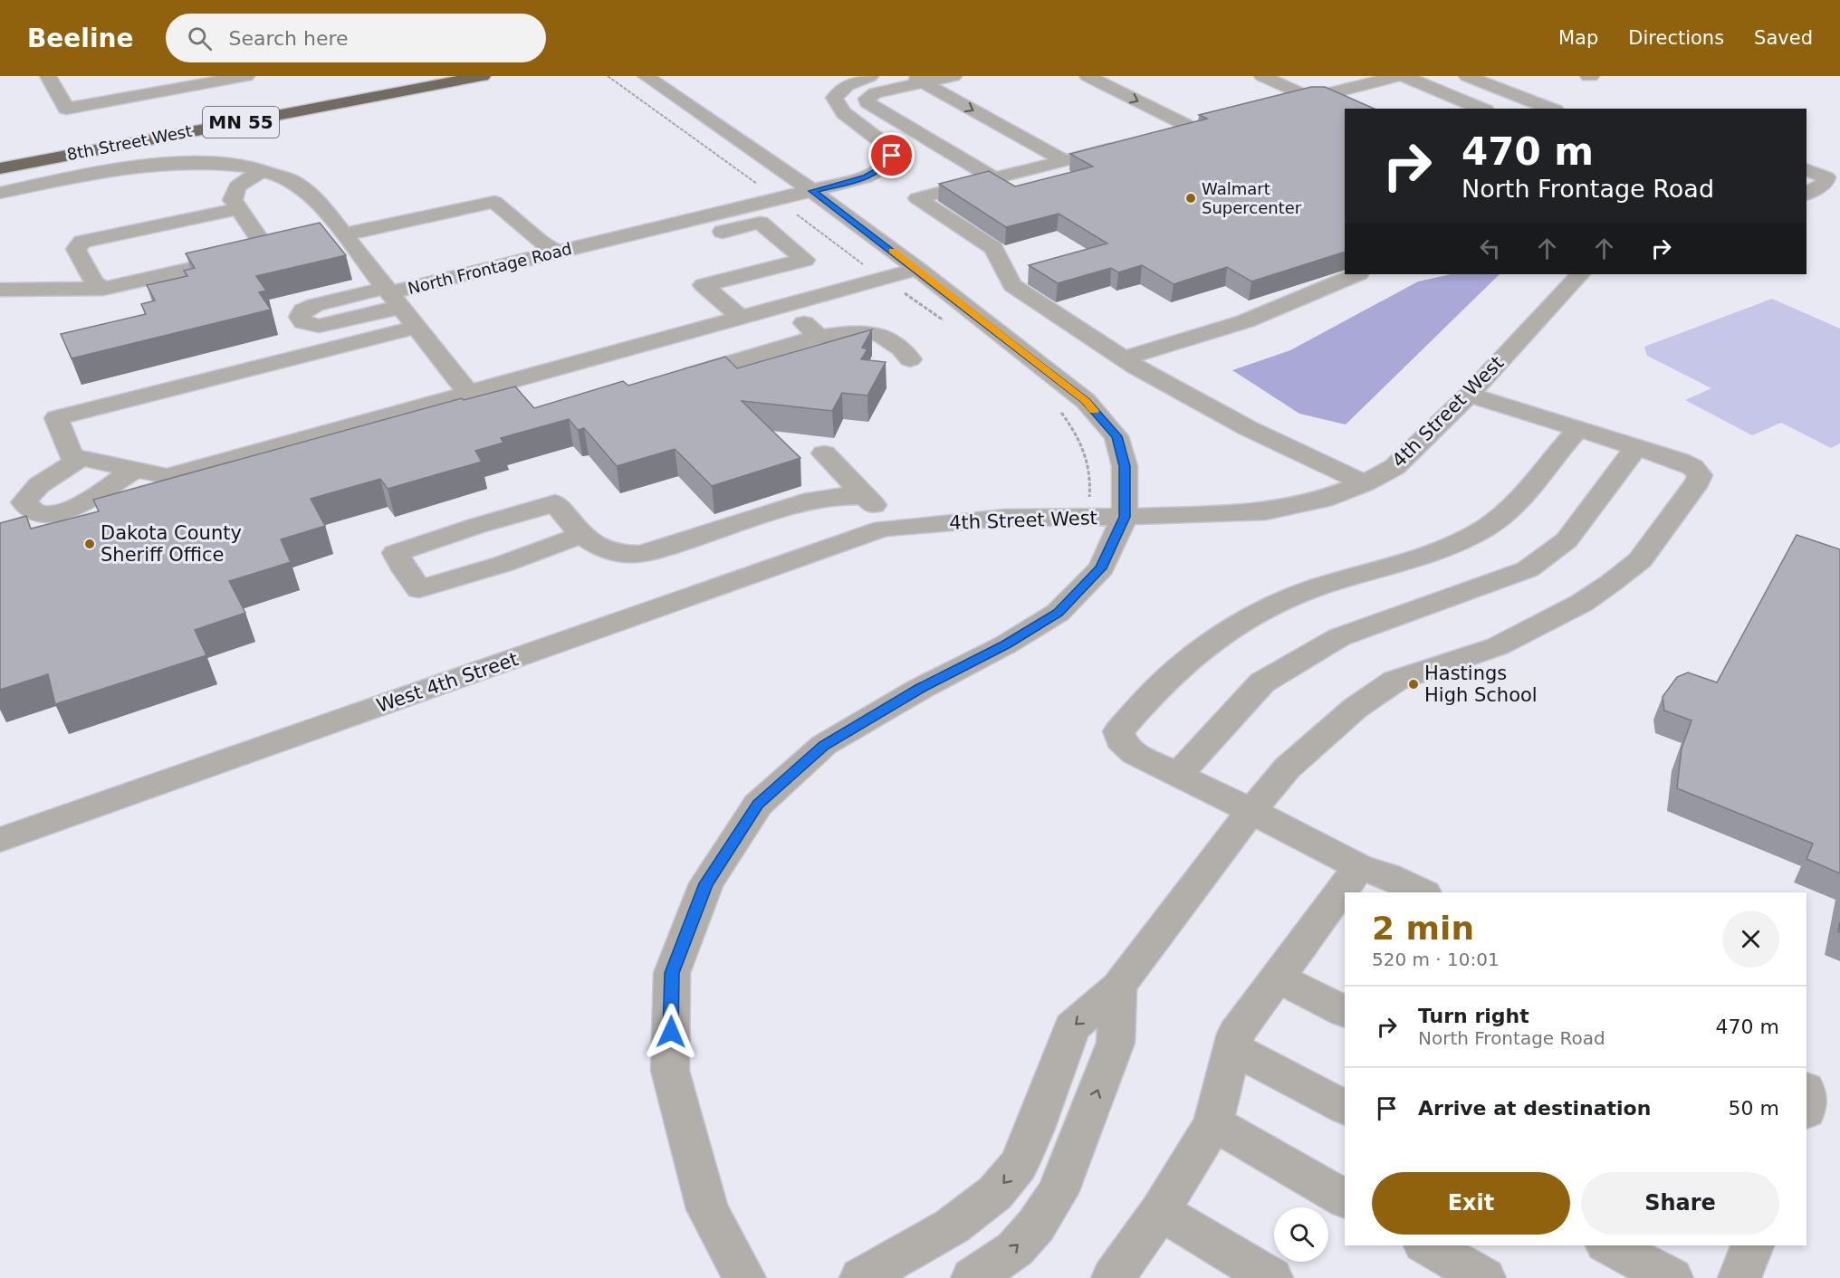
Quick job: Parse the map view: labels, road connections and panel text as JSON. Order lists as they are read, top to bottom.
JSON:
{
  "streets": {
    "highway": ["MN 55", "8th Street West"],
    "street": ["North Frontage Road", "4th Street West", "West 4th Street"]
  },
  "crossings": [
    ["4th Street West", "West 4th Street"]
  ],
  "places": ["Walmart Supercenter", "Dakota County Sheriff Office", "Hastings High School"],
  "page": {
    "header": "Beeline",
    "search": "Search here",
    "nav": ["Map", "Directions", "Saved"],
    "turn": ["470 m", "North Frontage Road"],
    "heading": ["2 min", "520 m · 10:01"],
    "list": [
      {
        "name": "Turn right",
        "note": "North Frontage Road",
        "value": "470 m"
      },
      {
        "name": "Arrive at destination",
        "value": "50 m"
      }
    ],
    "buttons": ["Exit", "Share"]
  }
}
